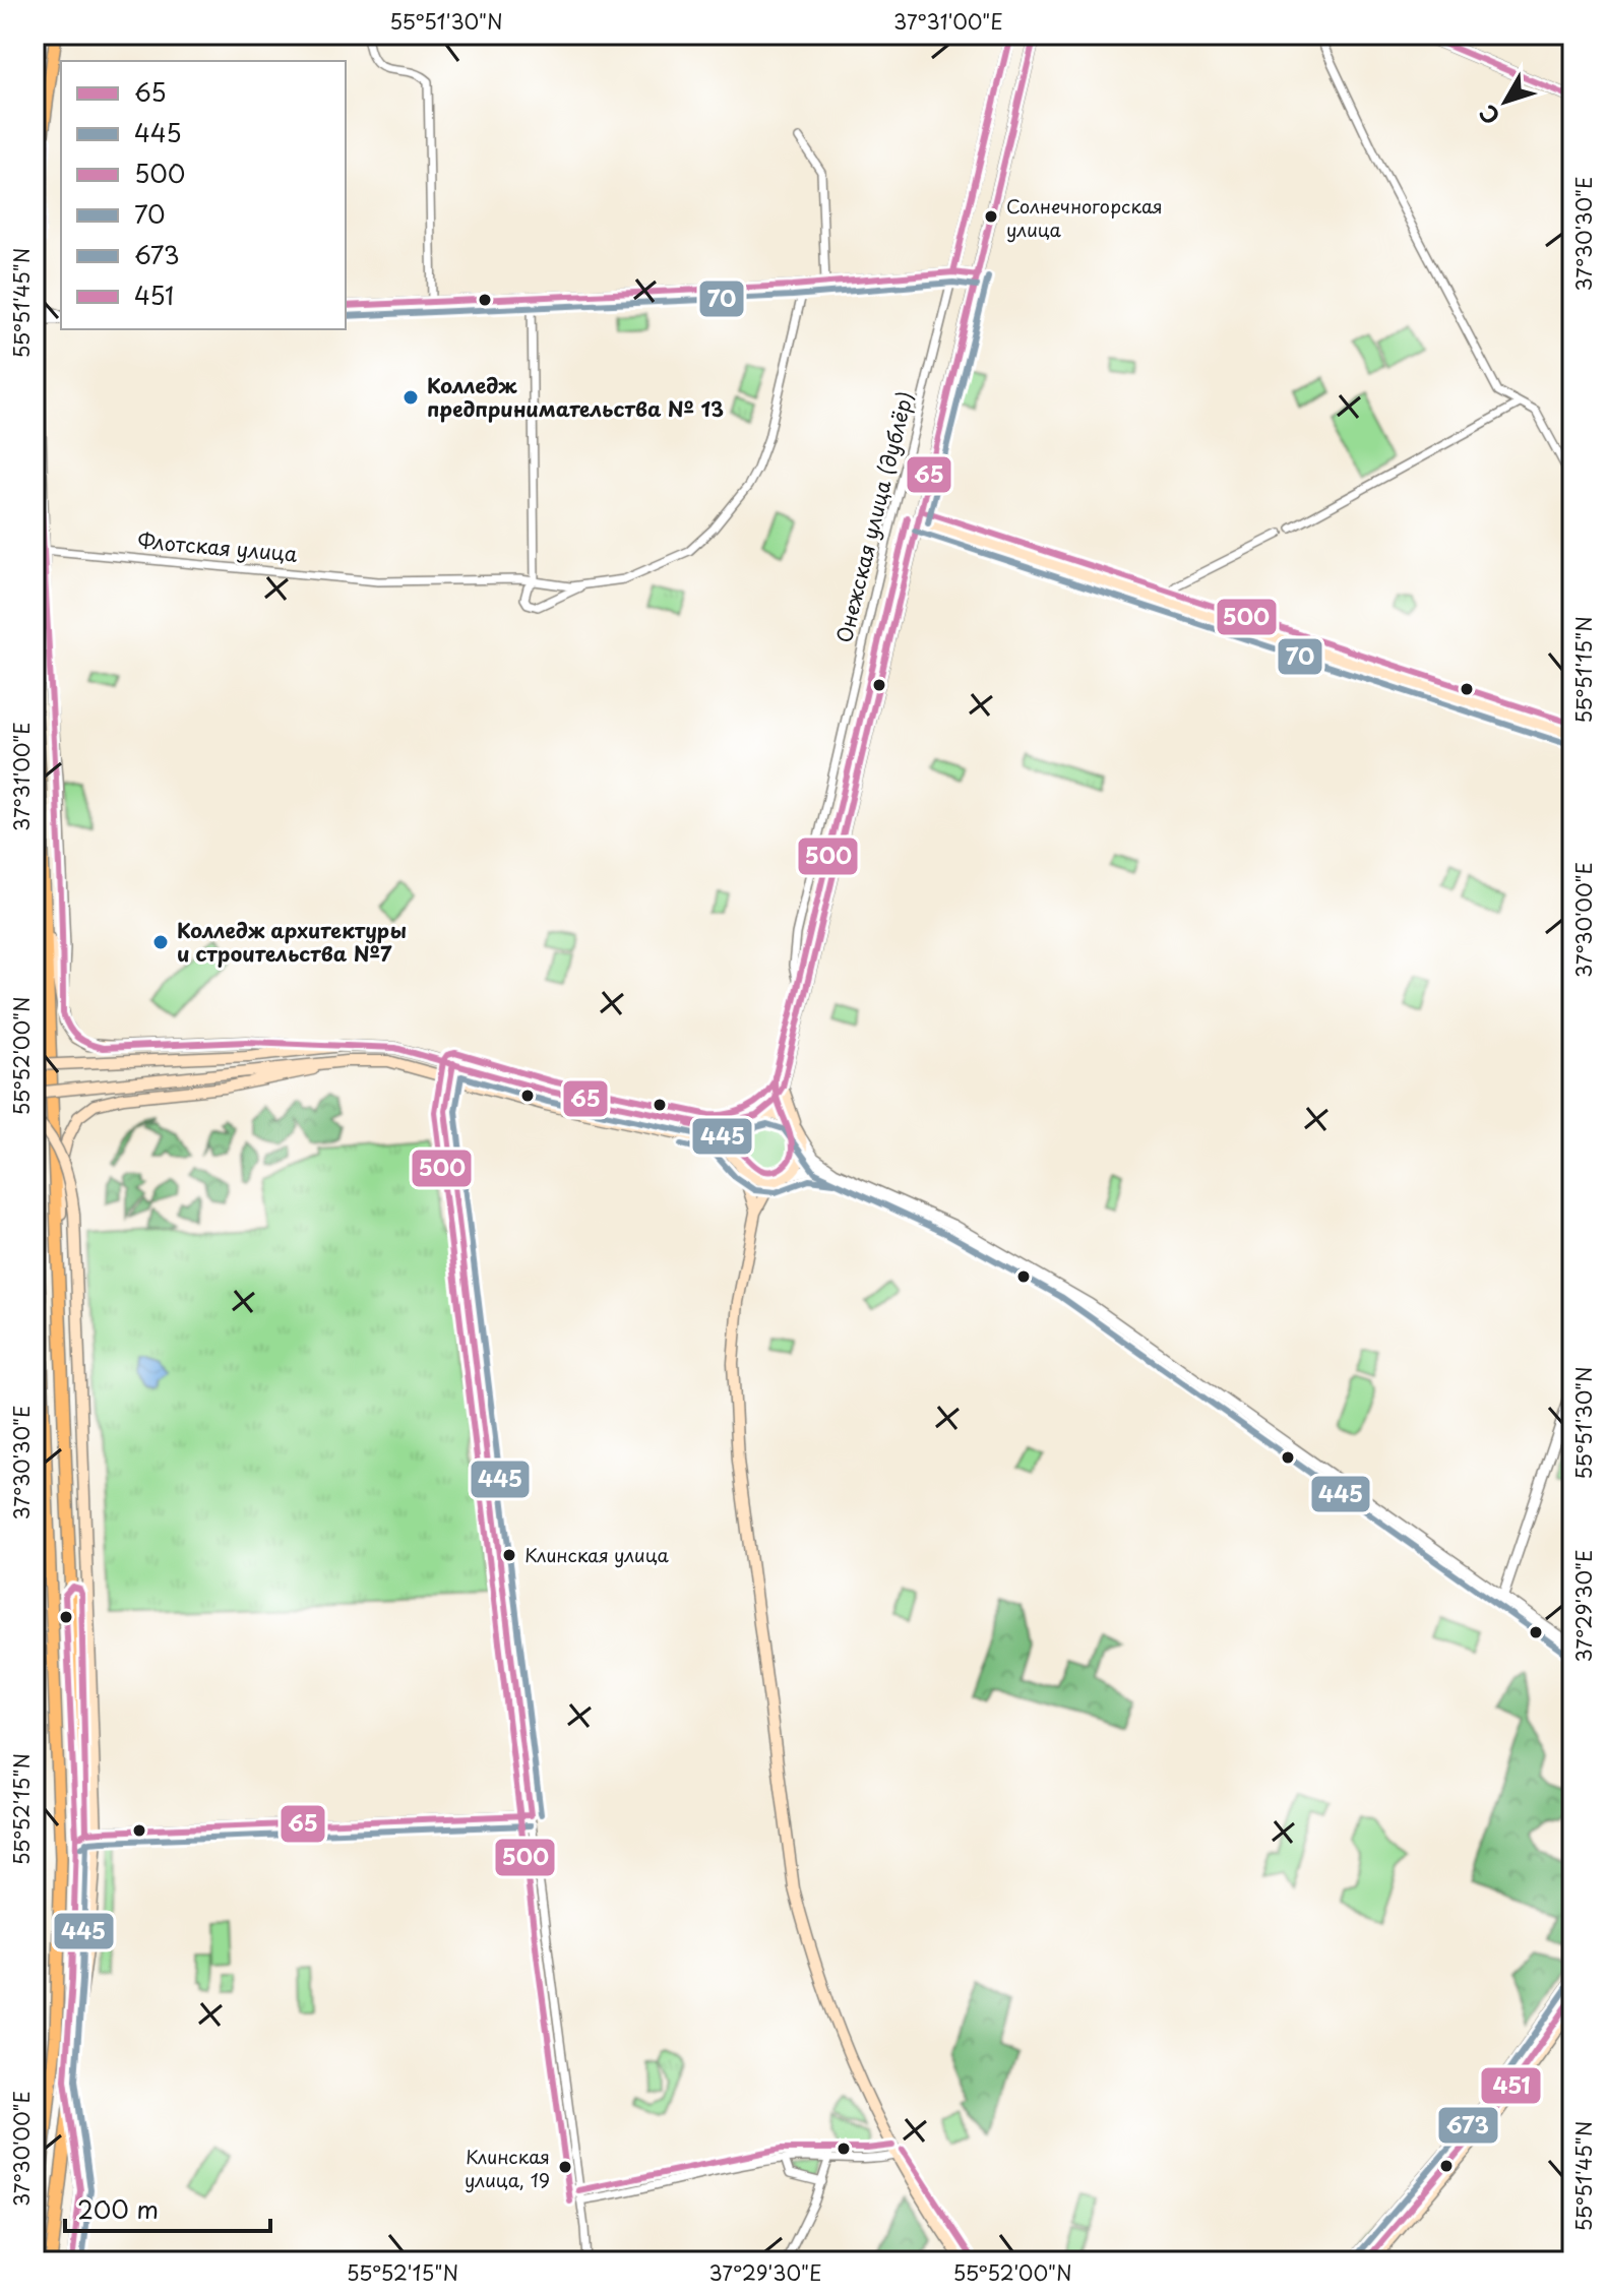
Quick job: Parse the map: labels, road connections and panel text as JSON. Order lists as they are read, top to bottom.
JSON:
{
  "streets": {
    "street": ["Онежская улица (дублёр)", "Флотская улица"]
  },
  "places": [
    "Солнечногорская улица",
    "Колледж предпринимательства № 13",
    "Колледж архитектуры и строительства №7",
    "Клинская улица",
    "Клинская улица, 19"
  ],
  "lines": [
    "transit line 65",
    "transit line 70",
    "transit line 500",
    "transit line 445",
    "transit line 673",
    "transit line 451"
  ],
  "legend": [
    "65",
    "445",
    "500",
    "70",
    "673",
    "451"
  ],
  "scale_bar": "200 m",
  "north": "bottom left",
  "coordinates": [
    "55°51'30\"N",
    "37°31'00\"E",
    "37°30'30\"E",
    "55°51'45\"N",
    "55°51'15\"N",
    "37°30'00\"E",
    "55°52'00\"N",
    "37°29'30\"E",
    "55°52'15\"N"
  ]
}
